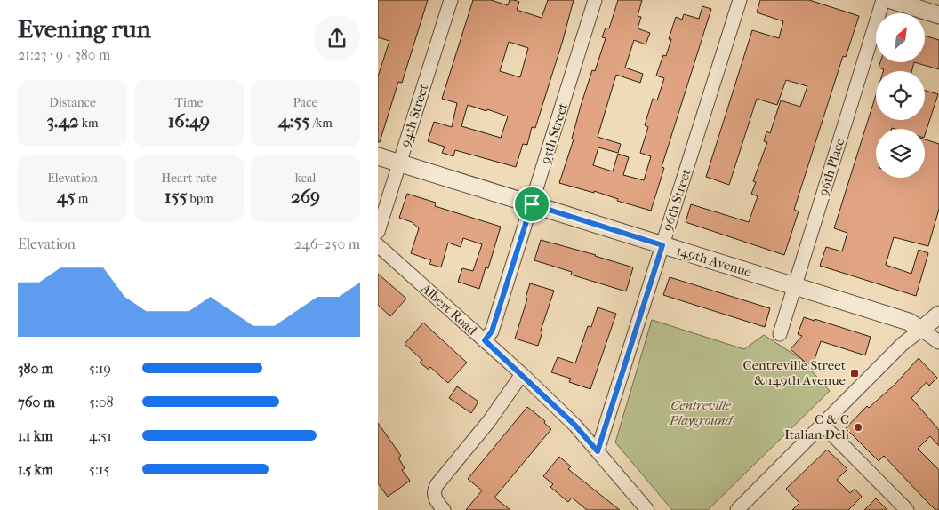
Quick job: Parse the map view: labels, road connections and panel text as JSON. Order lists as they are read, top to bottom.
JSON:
{
  "streets": {
    "street": [
      "94th Street",
      "95th Street",
      "96th Place",
      "96th Street",
      "149th Avenue",
      "Albert Road"
    ]
  },
  "crossings": [
    ["94th Street", "149th Avenue"],
    ["95th Street", "149th Avenue"],
    ["95th Street", "Albert Road"],
    ["96th Place", "149th Avenue"],
    ["96th Street", "149th Avenue"],
    ["96th Street", "Albert Road"]
  ],
  "parks": ["Centreville Playground"],
  "places": {
    "transit": ["Centreville Street & 149th Avenue"],
    "other": ["C & C Italian Deli"]
  },
  "north": "top right",
  "page": {
    "heading": ["Evening run", "21:23 · 9 × 380 m"],
    "stats": [
      ["Distance", "3.42 km"],
      ["Time", "16:49"],
      ["Pace", "4:55 /km"],
      ["Elevation", "45 m"],
      ["Heart rate", "155 bpm"],
      ["kcal", "269"]
    ],
    "chart": ["Elevation", "246–250 m"],
    "list": [
      {
        "name": "380 m",
        "note": "5:19"
      },
      {
        "name": "760 m",
        "note": "5:08"
      },
      {
        "name": "1.1 km",
        "note": "4:51"
      },
      {
        "name": "1.5 km",
        "note": "5:15"
      }
    ]
  }
}
